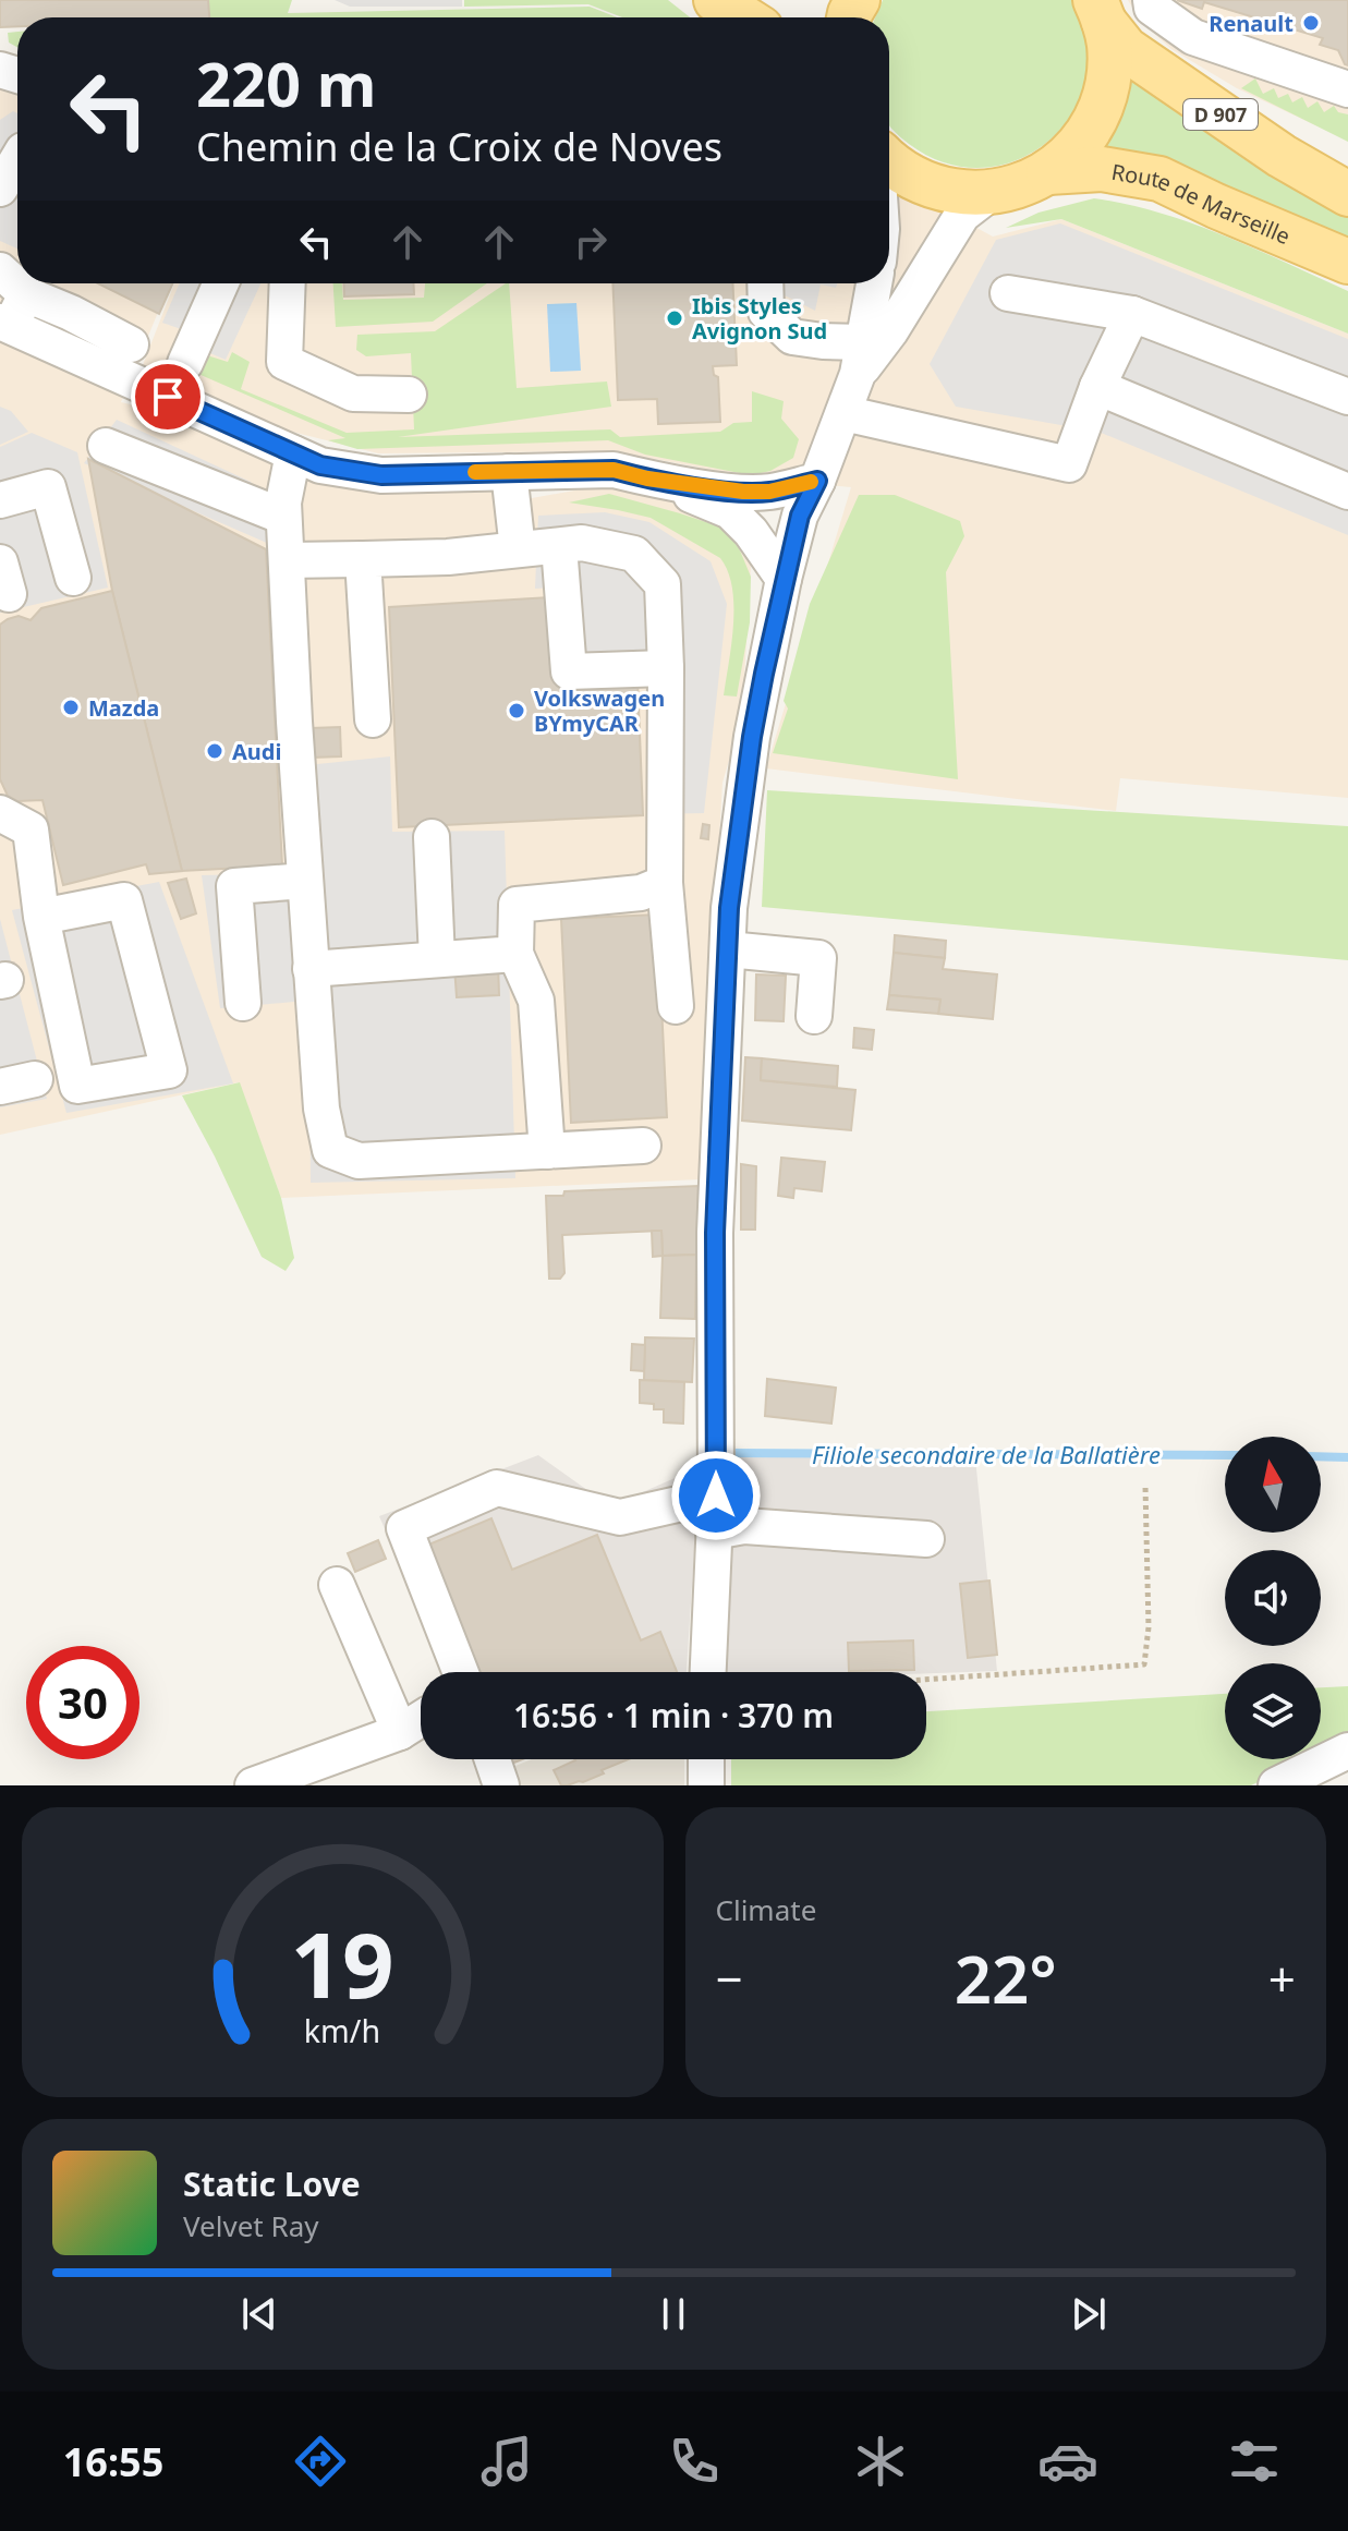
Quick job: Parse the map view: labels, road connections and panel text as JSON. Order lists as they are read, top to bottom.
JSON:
{
  "streets": {
    "main road": ["D 907", "Route de Marseille"]
  },
  "water": ["Filiole secondaire de la Ballatière"],
  "places": [
    "Renault",
    "Ibis Styles Avignon Sud",
    "Mazda",
    "Volkswagen BYmyCAR",
    "Audi"
  ],
  "north": "top",
  "page": {
    "turn": ["220 m", "Chemin de la Croix de Noves"],
    "limit": "30",
    "trip": "16:56 · 1 min · 370 m",
    "tile": "Climate",
    "heat": ["−", "22°", "+"],
    "song": ["Static Love", "Velvet Ray"],
    "tabs": "16:55",
    "gauge": ["19", "km/h"]
  }
}
